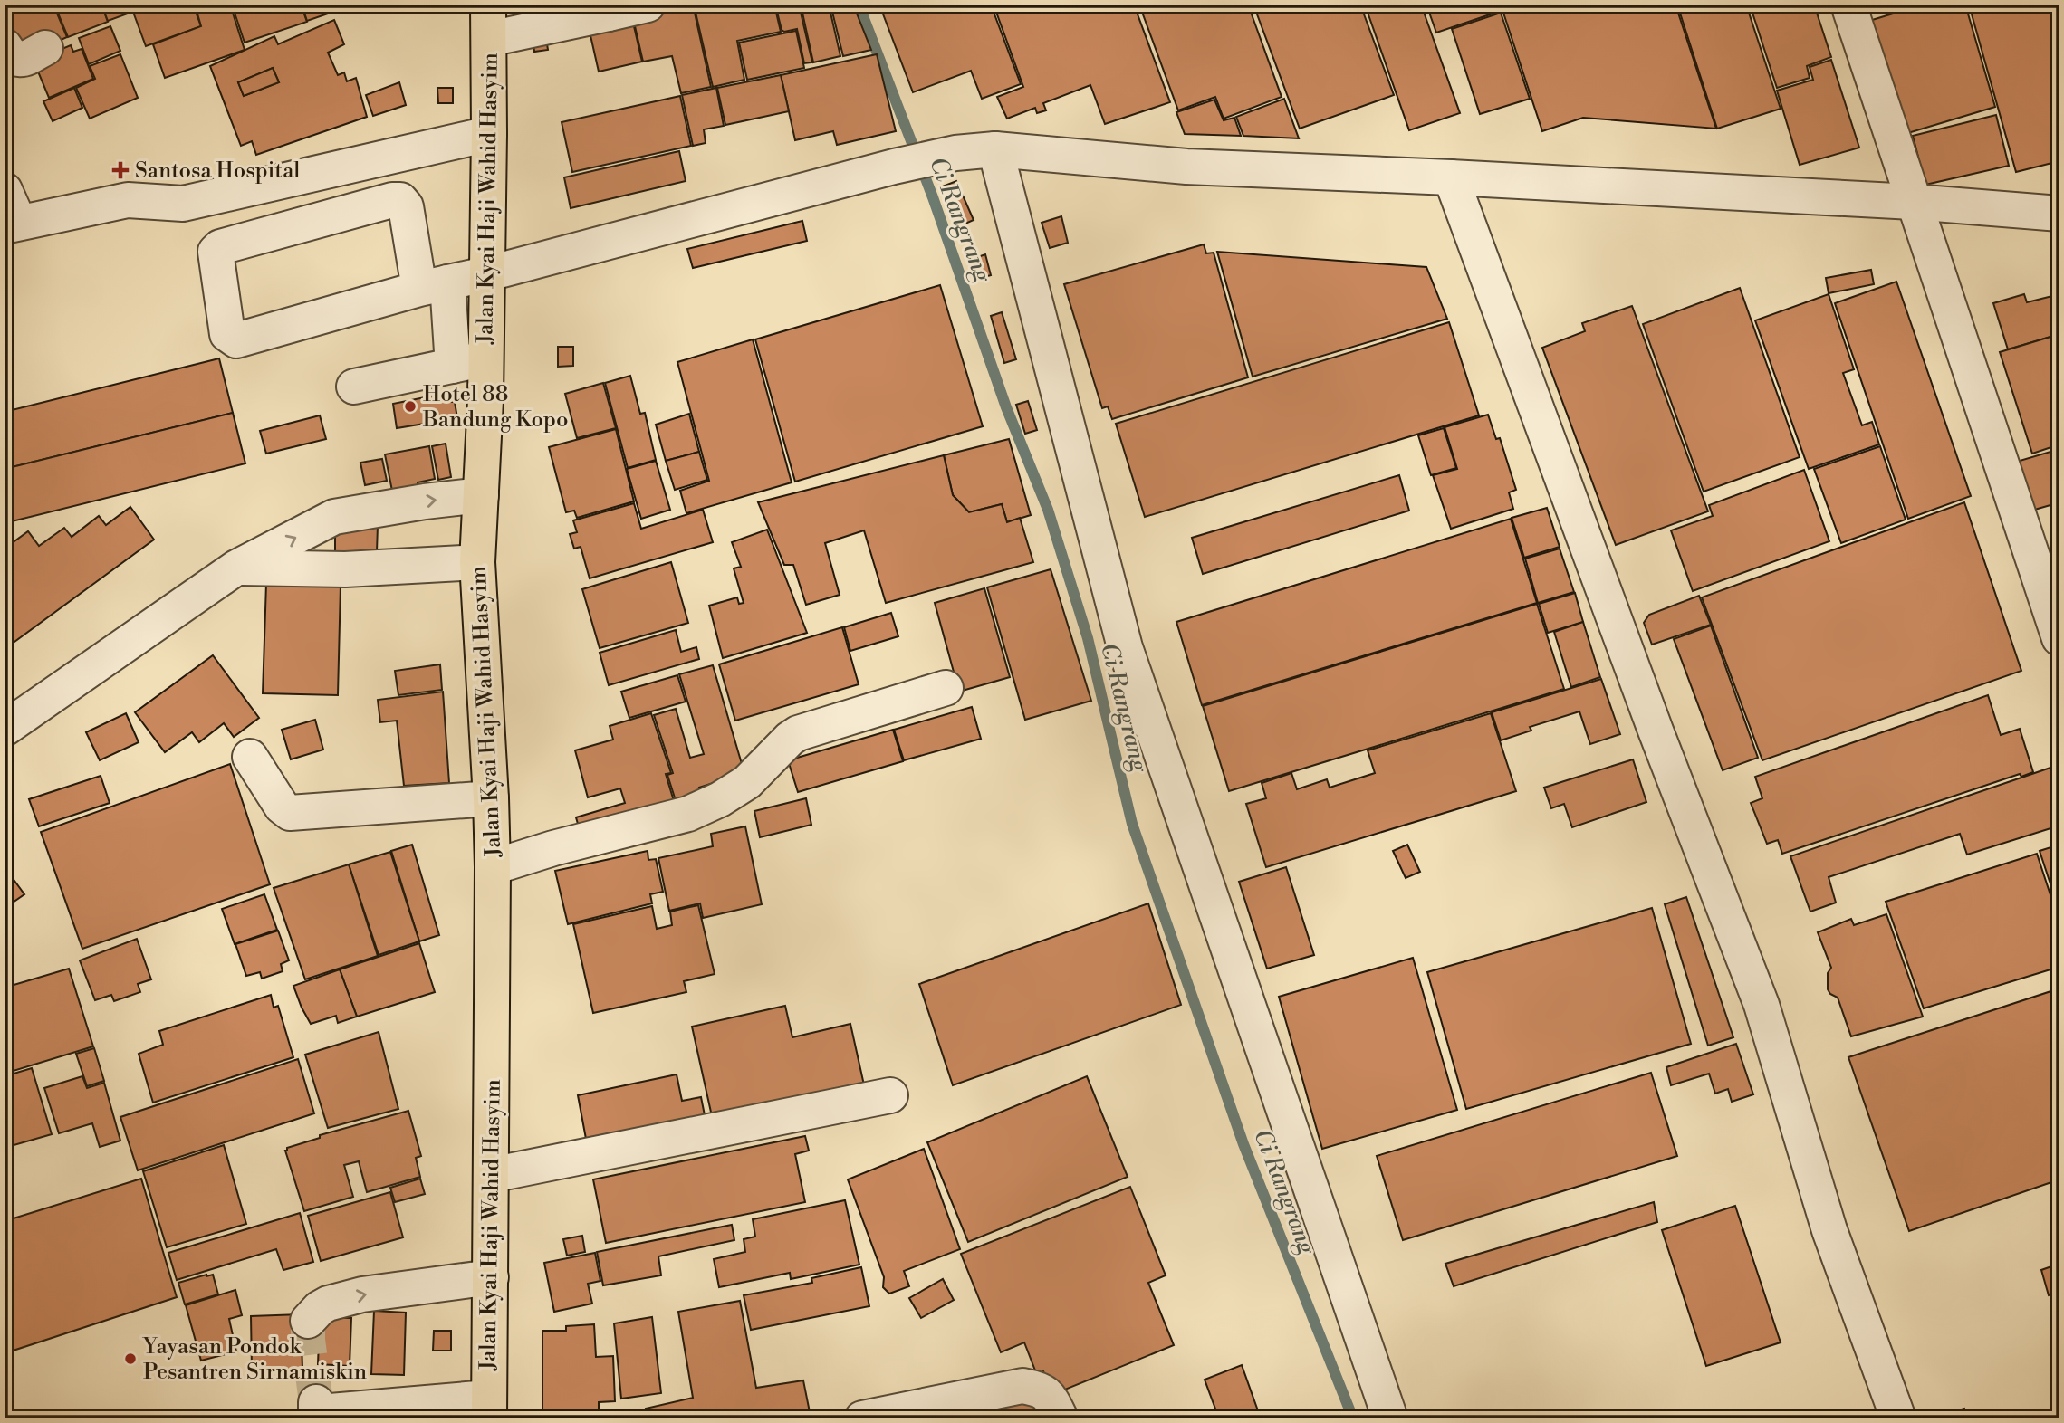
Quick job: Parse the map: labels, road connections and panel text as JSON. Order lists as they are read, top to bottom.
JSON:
{
  "streets": {
    "main road": ["Jalan Kyai Haji Wahid Hasyim"]
  },
  "water": ["Ci Rangrang"],
  "places": {
    "health": ["Santosa Hospital"],
    "other": ["Hotel 88 Bandung Kopo", "Yayasan Pondok Pesantren Sirnamiskin"]
  }
}
